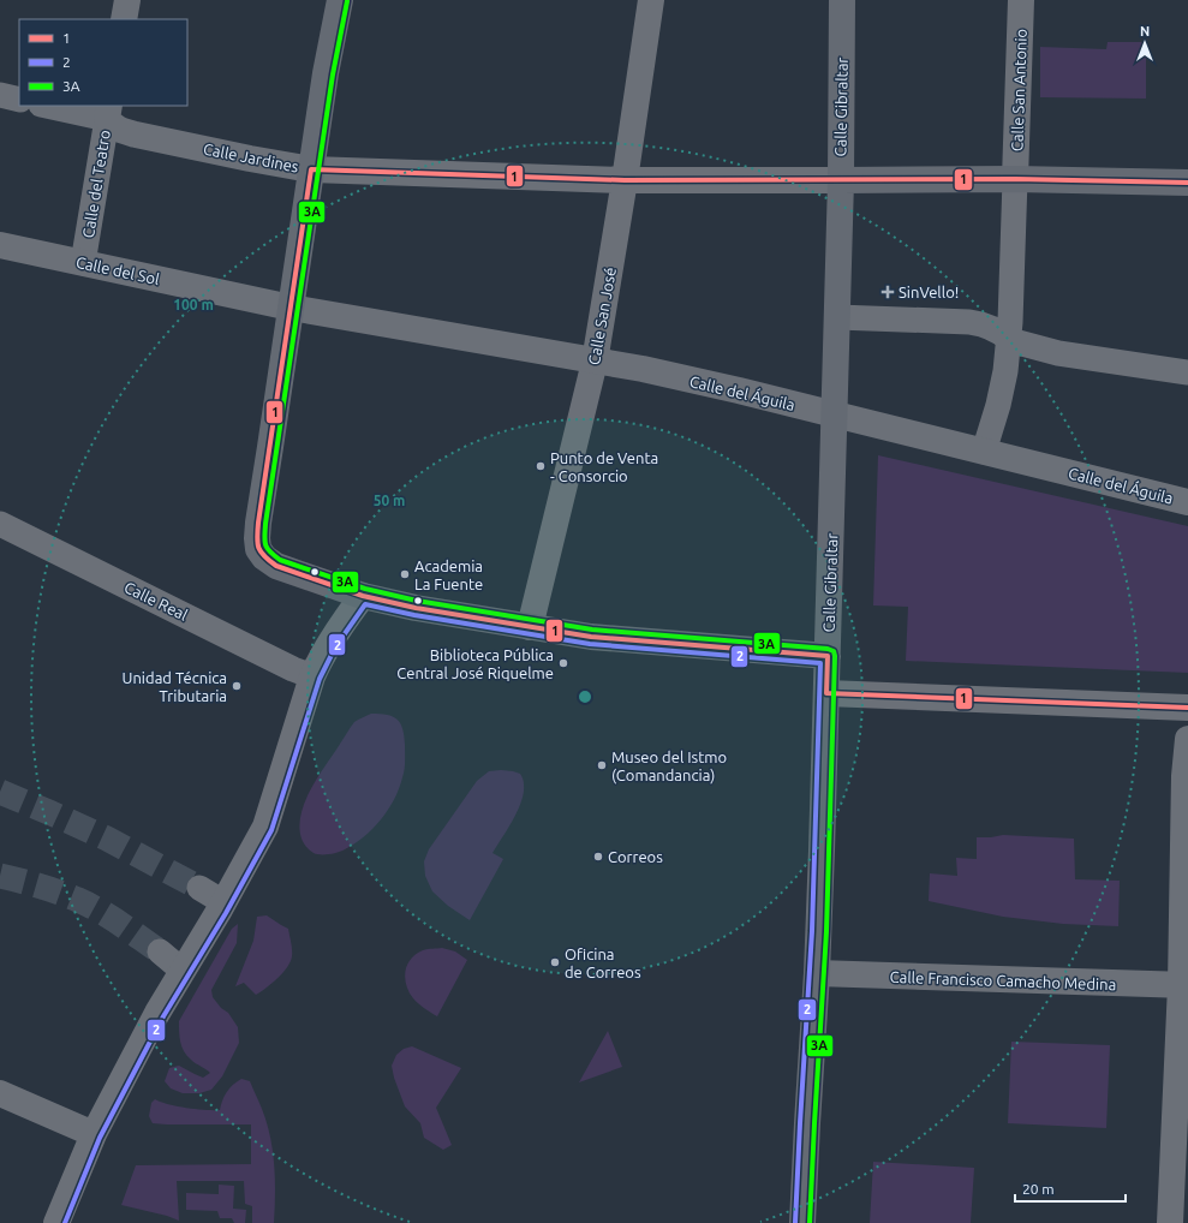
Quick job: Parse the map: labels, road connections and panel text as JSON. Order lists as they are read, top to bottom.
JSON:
{
  "streets": {
    "main road": ["Calle Gibraltar", "Calle Jardines"],
    "street": [
      "Calle San Antonio",
      "Calle del Teatro",
      "Calle del Sol",
      "Calle San José",
      "Calle del Águila",
      "Calle Real",
      "Calle Francisco Camacho Medina"
    ]
  },
  "crossings": [
    ["Calle San Antonio", "Calle Jardines"],
    ["Calle Gibraltar", "Calle Jardines"],
    ["Calle Gibraltar", "Calle del Águila"],
    ["Calle Gibraltar", "Calle Francisco Camacho Medina"],
    ["Calle Jardines", "Calle del Teatro"],
    ["Calle Jardines", "Calle San José"],
    ["Calle del Teatro", "Calle del Sol"],
    ["Calle del Sol", "Calle del Águila"],
    ["Calle San José", "Calle del Águila"]
  ],
  "places": {
    "health": ["SinVello!"],
    "other": [
      "Punto de Venta - Consorcio",
      "Academia La Fuente",
      "Biblioteca Pública Central José Riquelme",
      "Unidad Técnica Tributaria",
      "Museo del Istmo (Comandancia)",
      "Correos",
      "Oficina de Correos"
    ]
  },
  "lines": ["transit line 3A", "transit line 1", "transit line 2"],
  "legend": ["1", "2", "3A"],
  "scale_bar": "20 m",
  "north": "top",
  "rings": ["100 m", "50 m"]
}
